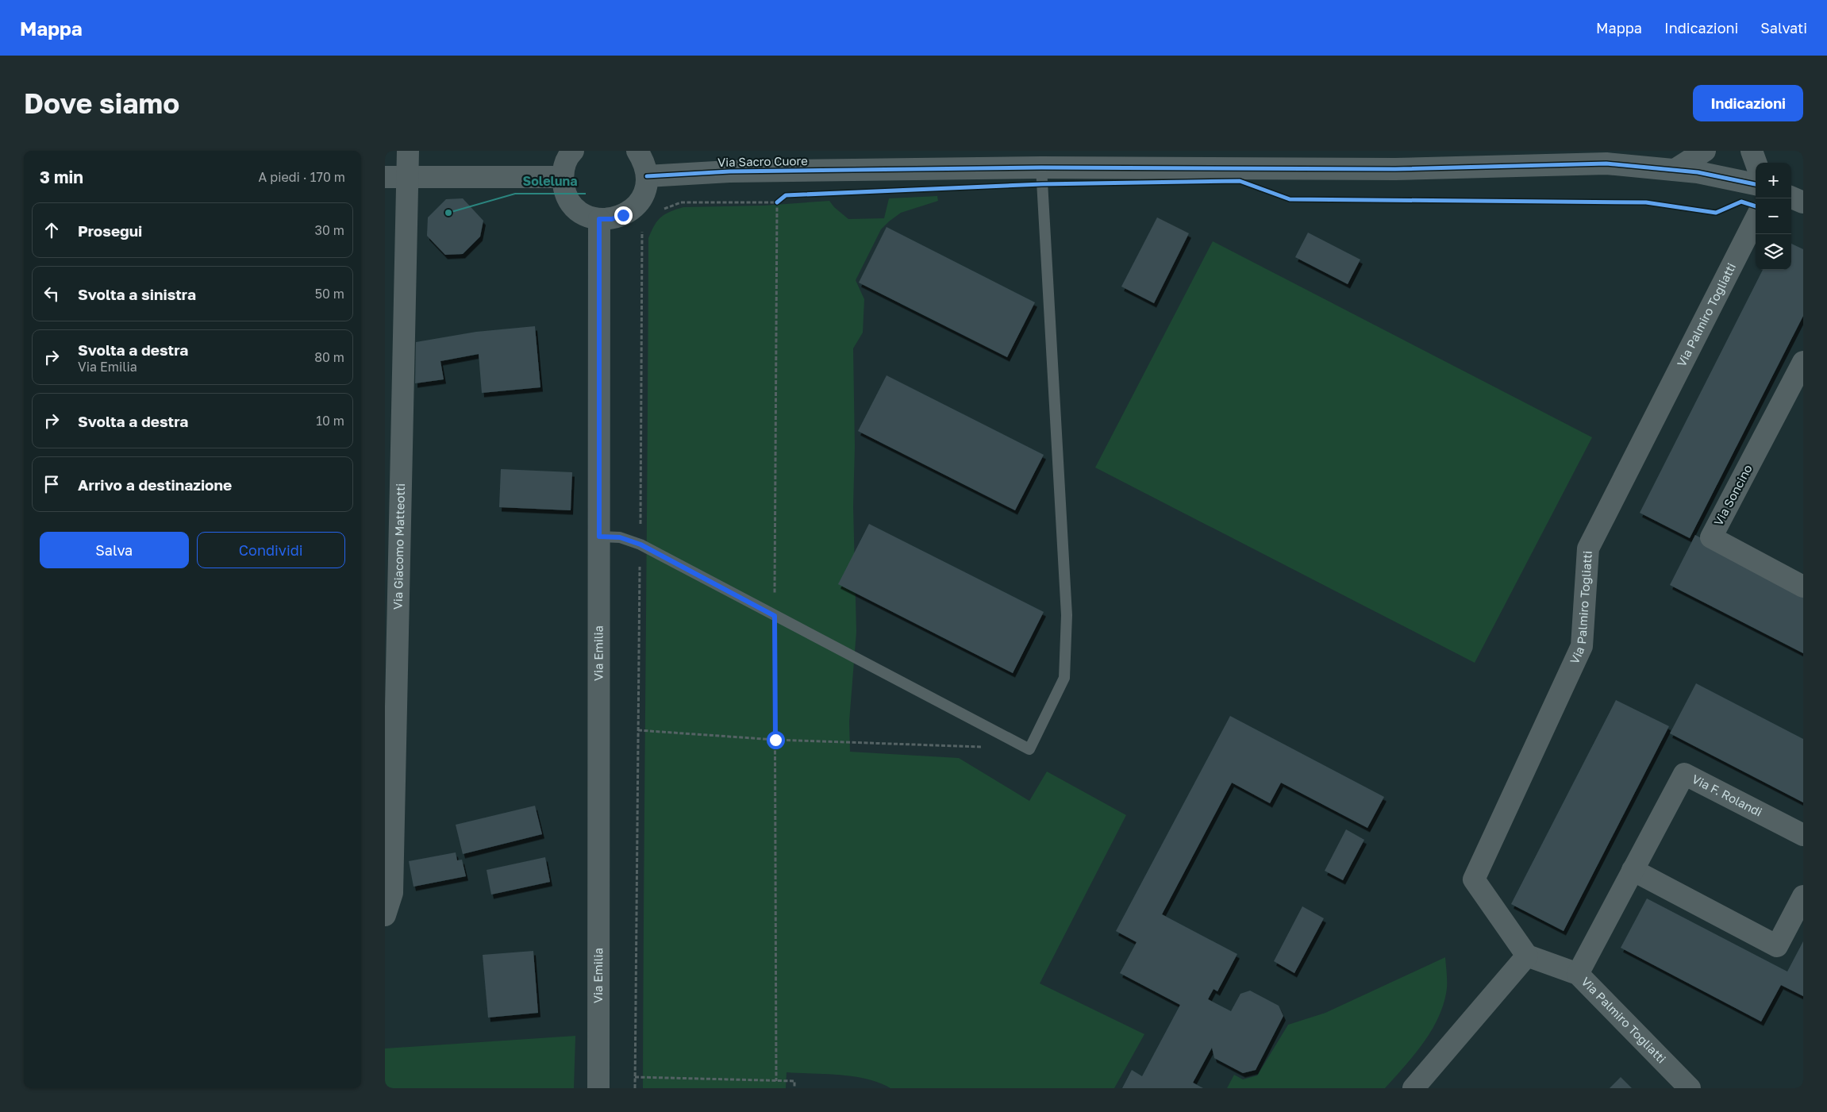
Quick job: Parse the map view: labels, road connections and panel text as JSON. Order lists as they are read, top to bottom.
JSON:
{
  "streets": {
    "street": [
      "Via Sacro Cuore",
      "Via Palmiro Togliatti",
      "Via Soncino",
      "Via Giacomo Matteotti",
      "Via Emilia",
      "Via F. Rolandi"
    ]
  },
  "crossings": [
    ["Via Palmiro Togliatti", "Via F. Rolandi"]
  ],
  "places": ["Soleluna"],
  "page": {
    "header": "Mappa",
    "nav": ["Mappa", "Indicazioni", "Salvati"],
    "buttons": [
      "Indicazioni",
      ["Salva", "Condividi"]
    ],
    "title": "Dove siamo",
    "heading": ["3 min", "A piedi · 170 m"],
    "map_buttons": ["+", "−"],
    "list": [
      ["Prosegui", "30 m"],
      ["Svolta a sinistra", "50 m"],
      ["Svolta a destra", "Via Emilia", "80 m"],
      ["Svolta a destra", "10 m"],
      "Arrivo a destinazione"
    ]
  }
}
